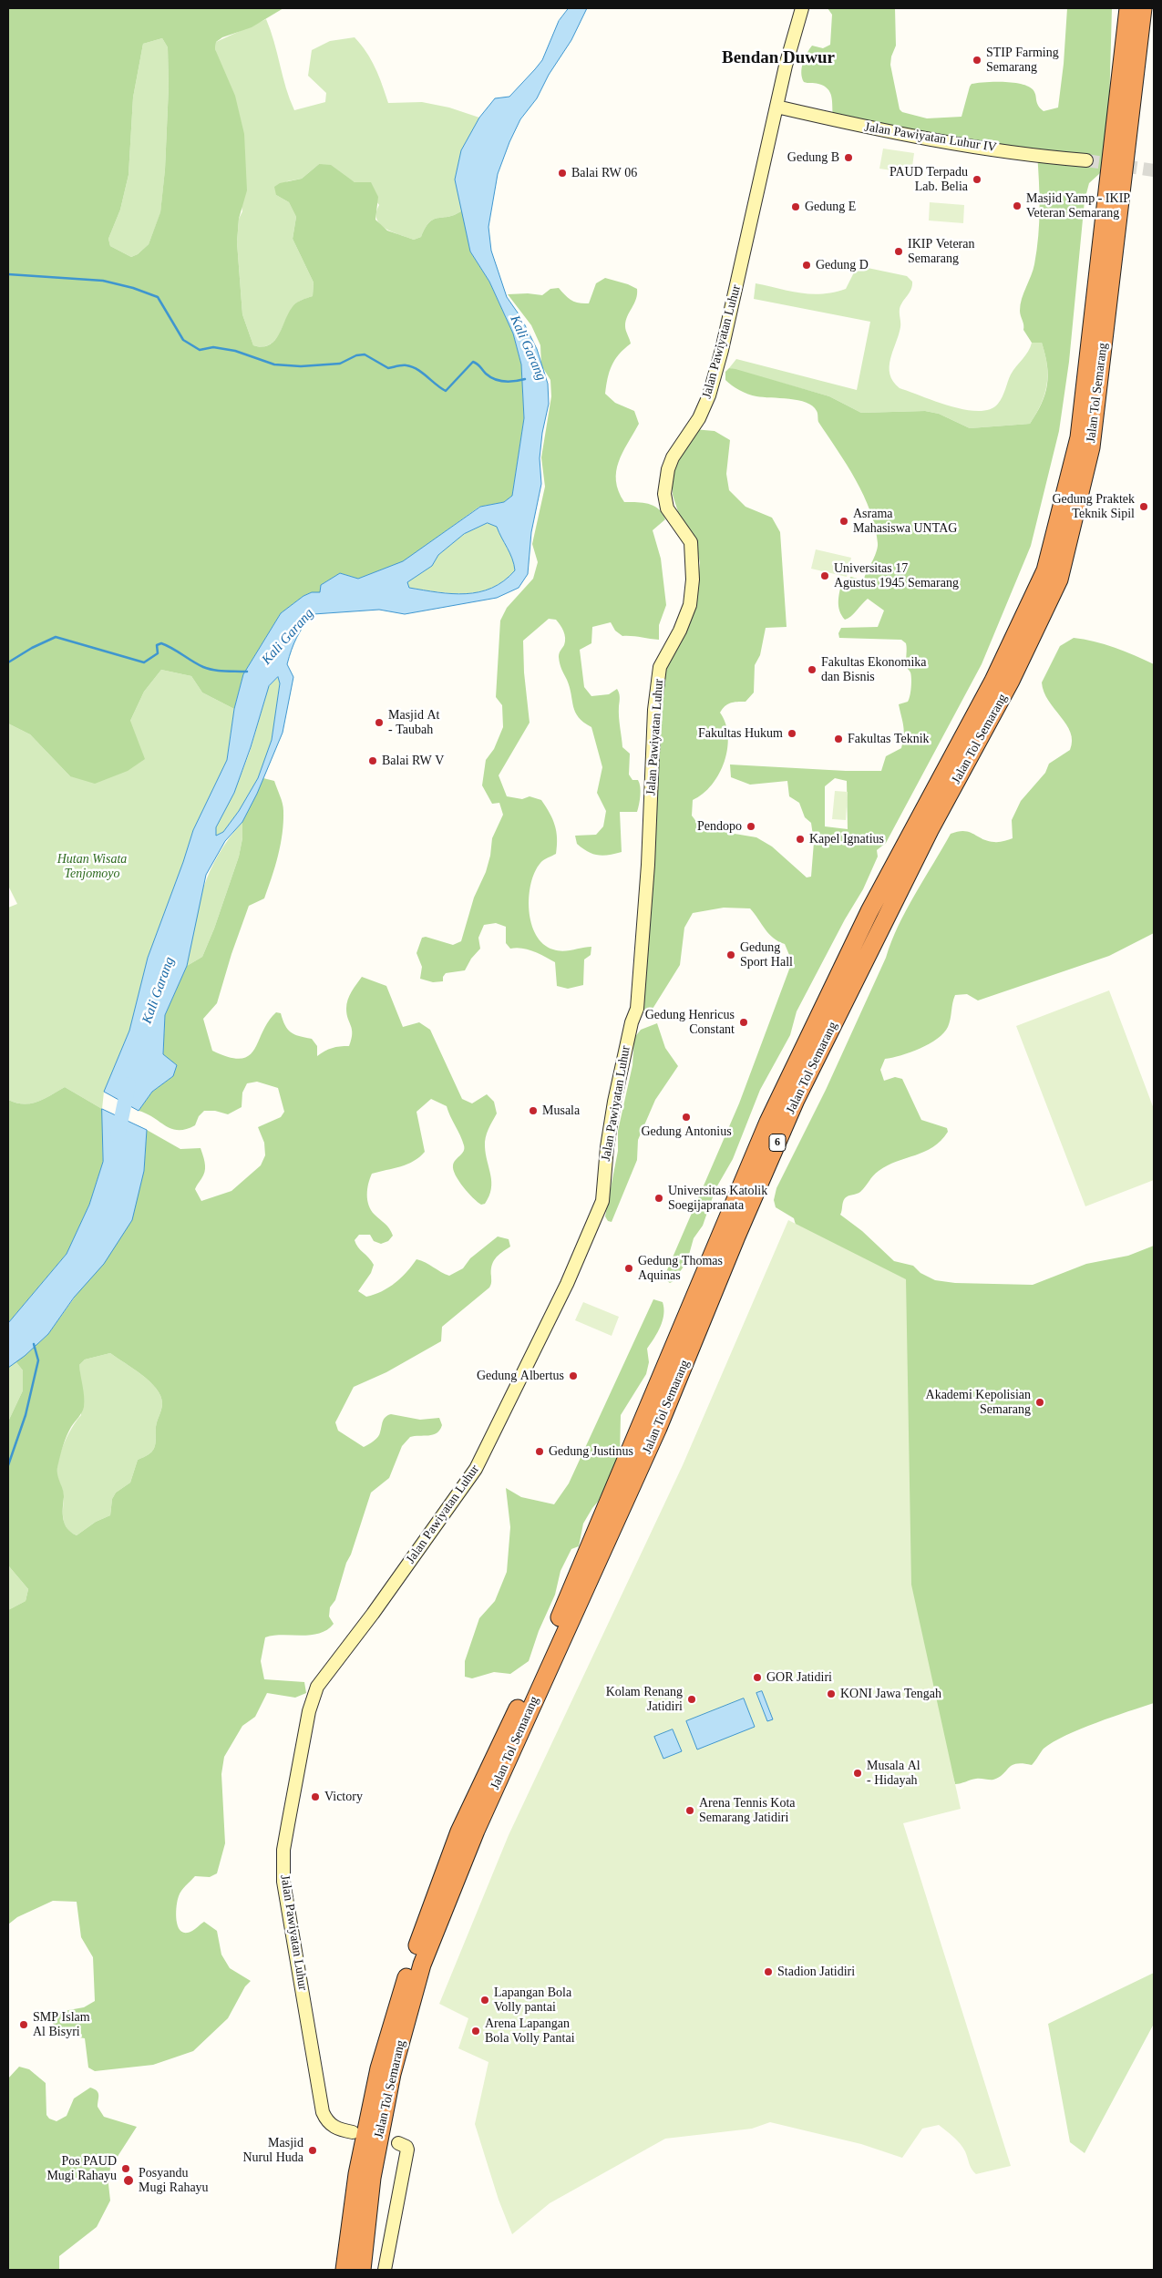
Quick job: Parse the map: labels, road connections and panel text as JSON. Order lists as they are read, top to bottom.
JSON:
{
  "streets": {
    "highway": ["Jalan Tol Semarang", "6"],
    "main road": ["Jalan Pawiyatan Luhur IV", "Jalan Pawiyatan Luhur"]
  },
  "crossings": [
    ["Jalan Pawiyatan Luhur IV", "Jalan Pawiyatan Luhur"]
  ],
  "districts": ["Bendan Duwur"],
  "water": ["Kali Garang"],
  "parks": ["Hutan Wisata Tenjomoyo"],
  "places": [
    "STIP Farming Semarang",
    "Gedung B",
    "Balai RW 06",
    "PAUD Terpadu Lab. Belia",
    "Masjid Yamp - IKIP Veteran Semarang",
    "Gedung E",
    "IKIP Veteran Semarang",
    "Gedung D",
    "Gedung Praktek Teknik Sipil",
    "Asrama Mahasiswa UNTAG",
    "Universitas 17 Agustus 1945 Semarang",
    "Fakultas Ekonomika dan Bisnis",
    "Masjid At - Taubah",
    "Fakultas Hukum",
    "Fakultas Teknik",
    "Balai RW V",
    "Pendopo",
    "Kapel Ignatius",
    "Gedung Sport Hall",
    "Gedung Henricus Constant",
    "Musala",
    "Gedung Antonius",
    "Universitas Katolik Soegijapranata",
    "Gedung Thomas Aquinas",
    "Gedung Albertus",
    "Akademi Kepolisian Semarang",
    "Gedung Justinus",
    "GOR Jatidiri",
    "KONI Jawa Tengah",
    "Kolam Renang Jatidiri",
    "Musala Al - Hidayah",
    "Victory",
    "Arena Tennis Kota Semarang Jatidiri",
    "Stadion Jatidiri",
    "Lapangan Bola Volly pantai",
    "SMP Islam Al Bisyri",
    "Arena Lapangan Bola Volly Pantai",
    "Masjid Nurul Huda",
    "Pos PAUD Mugi Rahayu",
    "Posyandu Mugi Rahayu"
  ]
}
